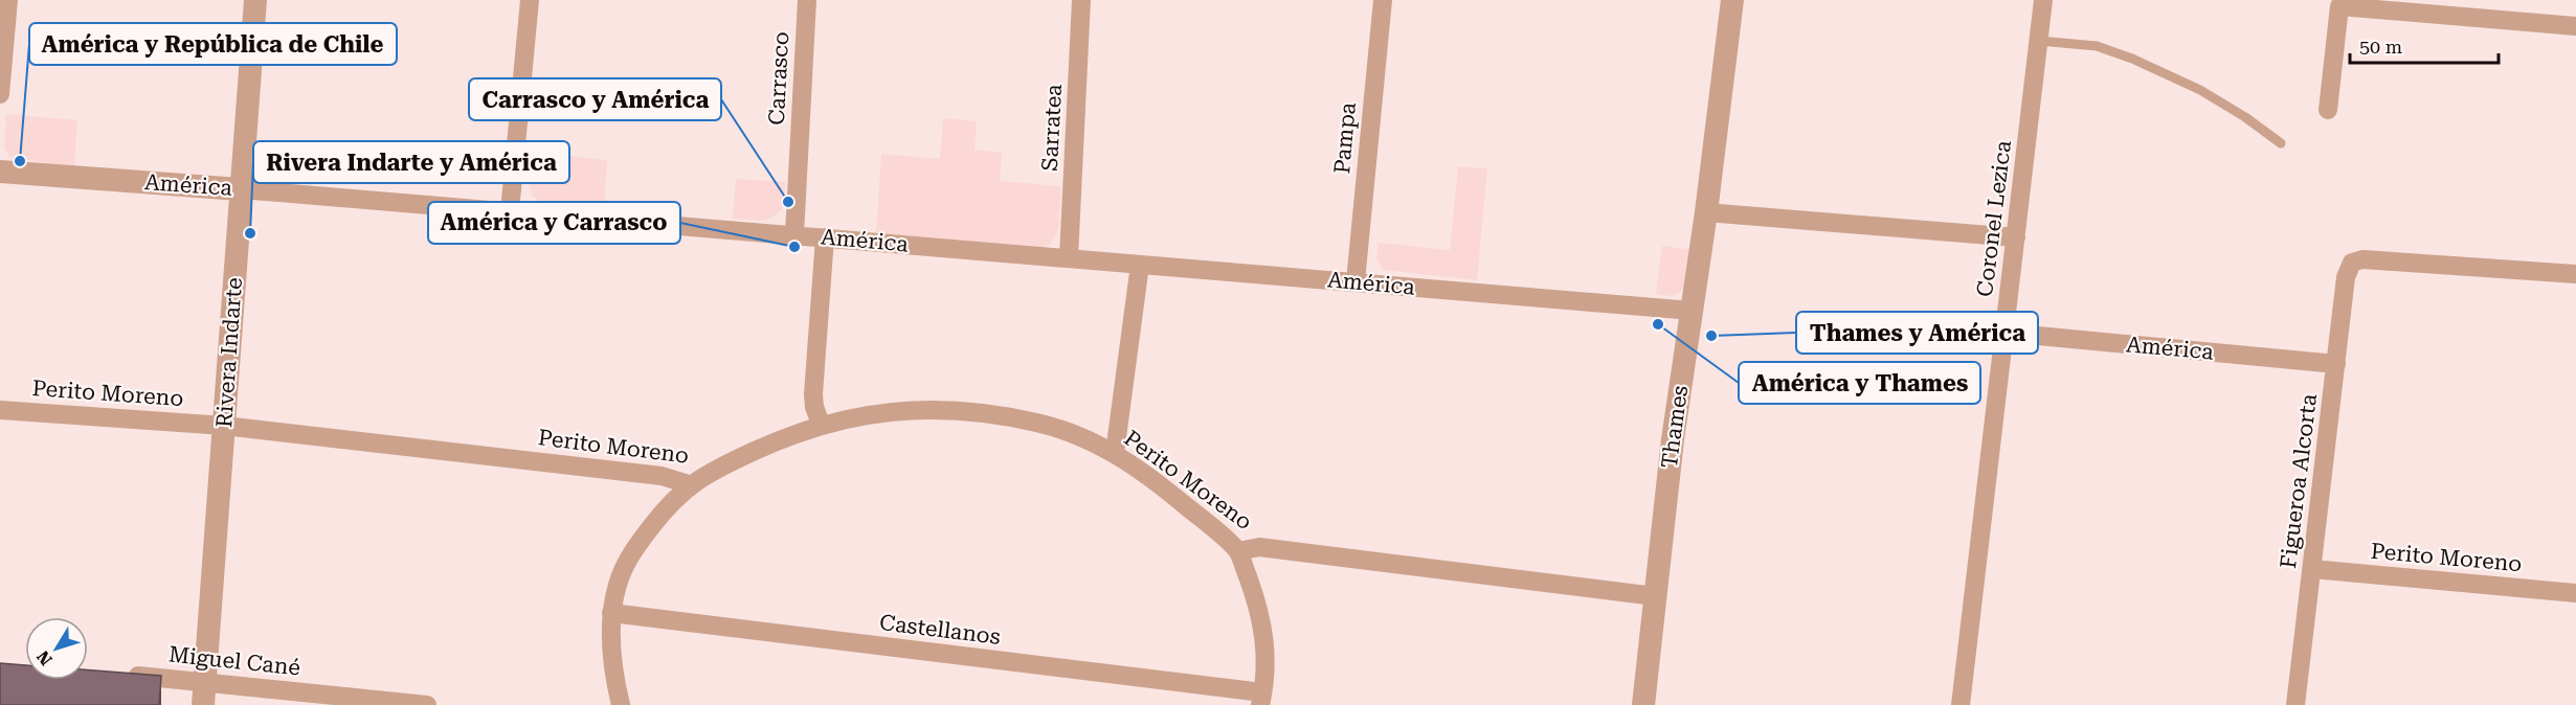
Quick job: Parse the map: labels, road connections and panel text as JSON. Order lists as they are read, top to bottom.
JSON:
{
  "streets": {
    "street": [
      "Carrasco",
      "Sarratea",
      "Pampa",
      "América",
      "Coronel Lezica",
      "Rivera Indarte",
      "Perito Moreno",
      "Thames",
      "Figueroa Alcorta",
      "Castellanos",
      "Miguel Cané"
    ]
  },
  "crossings": [
    ["Carrasco", "América"],
    ["Sarratea", "América"],
    ["Pampa", "América"],
    ["América", "Coronel Lezica"],
    ["América", "Rivera Indarte"],
    ["América", "Thames"],
    ["América", "Figueroa Alcorta"],
    ["Rivera Indarte", "Perito Moreno"],
    ["Rivera Indarte", "Miguel Cané"],
    ["Perito Moreno", "Thames"],
    ["Perito Moreno", "Figueroa Alcorta"]
  ],
  "places": [
    "América y República de Chile",
    "Carrasco y América",
    "Rivera Indarte y América",
    "América y Carrasco",
    "América y Thames",
    "Thames y América"
  ],
  "scale_bar": "50 m",
  "north": "bottom left"
}
